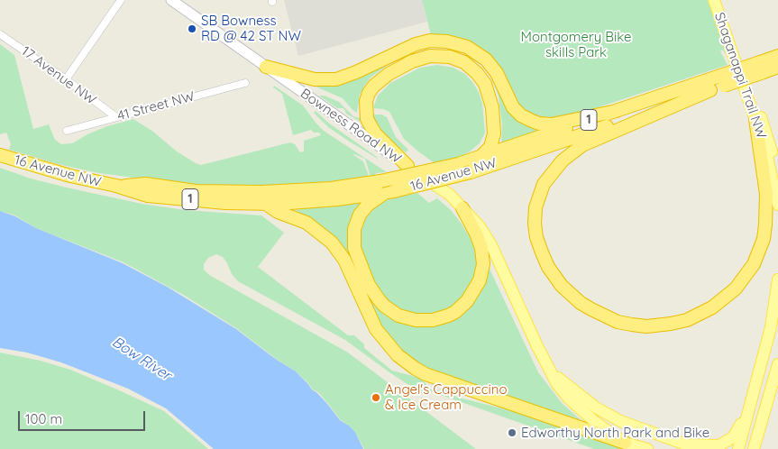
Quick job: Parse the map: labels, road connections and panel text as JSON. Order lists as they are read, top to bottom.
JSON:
{
  "streets": {
    "highway": ["1", "16 Avenue NW"],
    "main road": ["Shaganappi Trail NW", "Bowness Road NW"],
    "street": ["17 Avenue NW", "41 Street NW"]
  },
  "crossings": [
    ["17 Avenue NW", "41 Street NW"]
  ],
  "water": ["Bow River"],
  "parks": ["Montgomery Bike skills Park"],
  "places": ["SB Bowness RD @ 42 ST NW", "Angel's Cappuccino & Ice Cream", "Edworthy North Park and Bike"],
  "scale_bar": "100 m"
}
